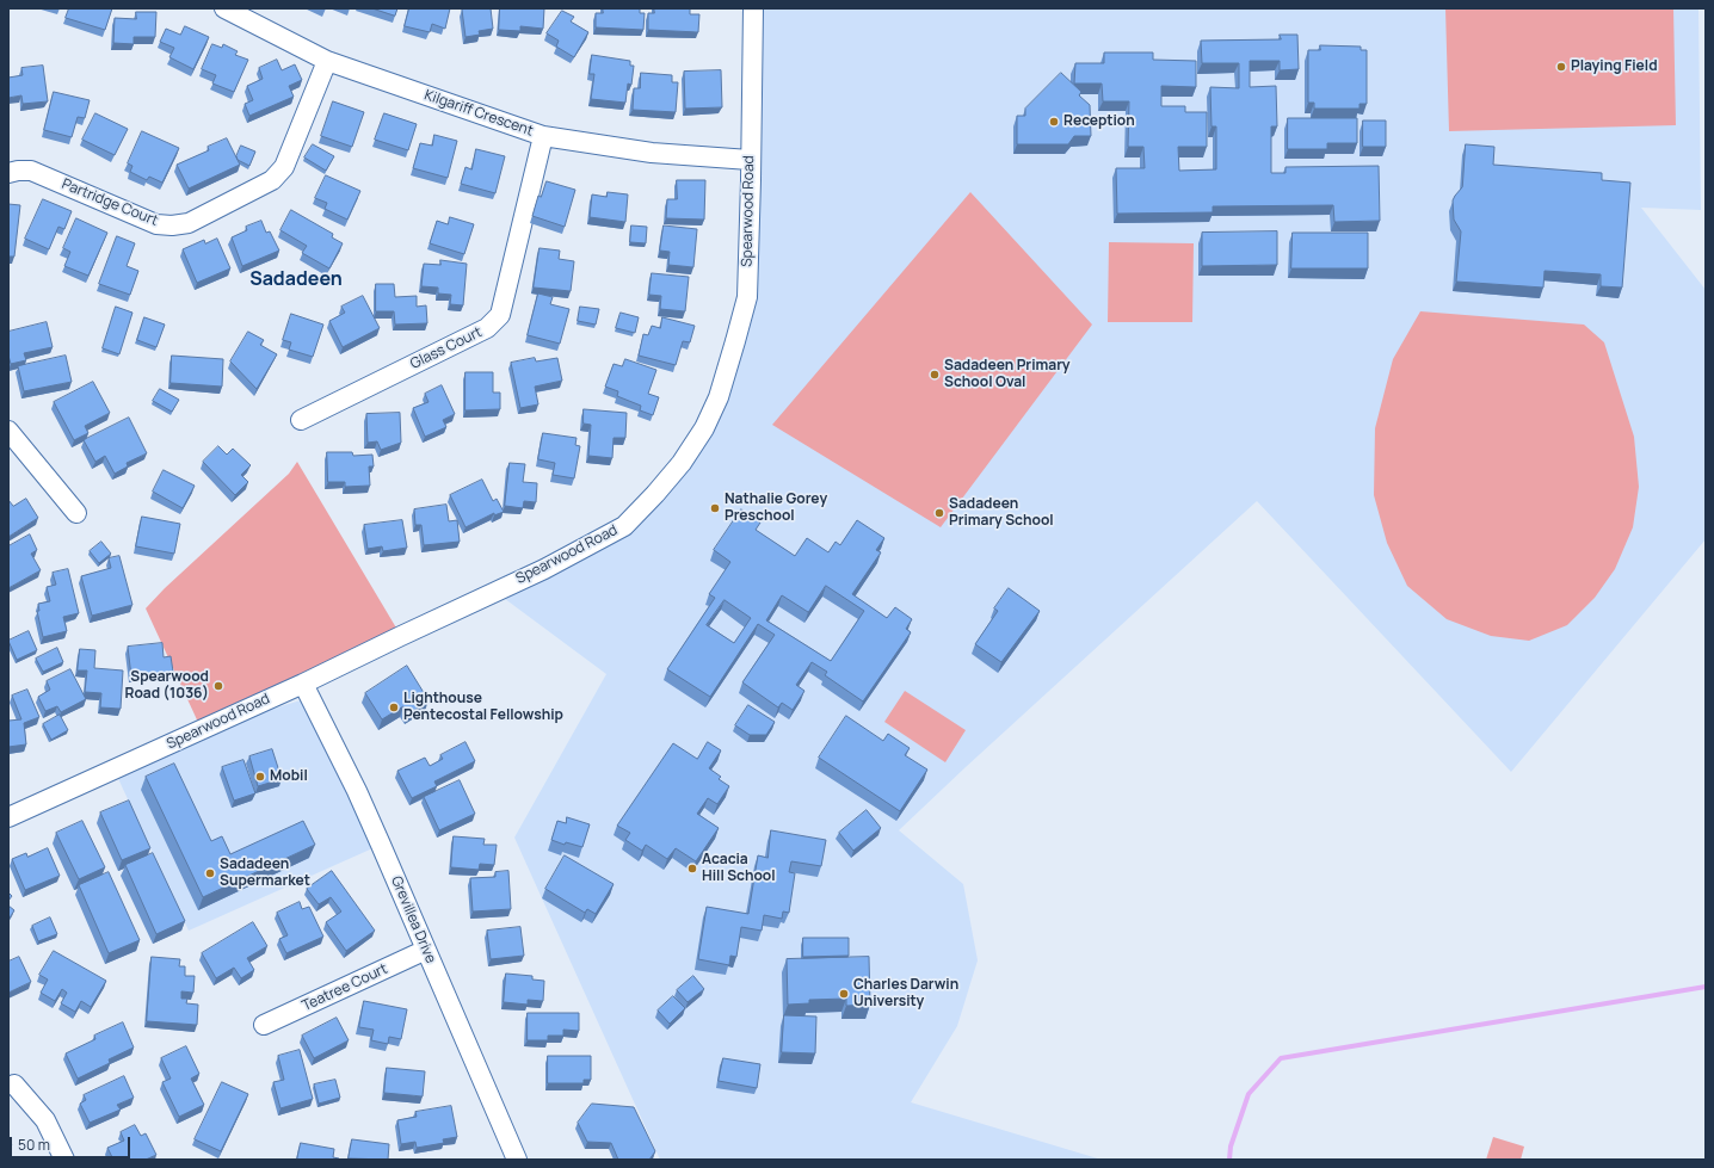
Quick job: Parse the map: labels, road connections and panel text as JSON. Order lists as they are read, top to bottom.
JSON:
{
  "streets": {
    "street": [
      "Kilgariff Crescent",
      "Partridge Court",
      "Spearwood Road",
      "Glass Court",
      "Grevillea Drive",
      "Teatree Court"
    ]
  },
  "crossings": [
    ["Kilgariff Crescent", "Partridge Court"],
    ["Kilgariff Crescent", "Spearwood Road"],
    ["Kilgariff Crescent", "Glass Court"],
    ["Spearwood Road", "Grevillea Drive"],
    ["Grevillea Drive", "Teatree Court"]
  ],
  "districts": ["Sadadeen"],
  "places": [
    "Playing Field",
    "Reception",
    "Sadadeen Primary School Oval",
    "Nathalie Gorey Preschool",
    "Sadadeen Primary School",
    "Spearwood Road (1036)",
    "Lighthouse Pentecostal Fellowship",
    "Mobil",
    "Acacia Hill School",
    "Sadadeen Supermarket",
    "Charles Darwin University"
  ],
  "scale_bar": "50 m"
}
